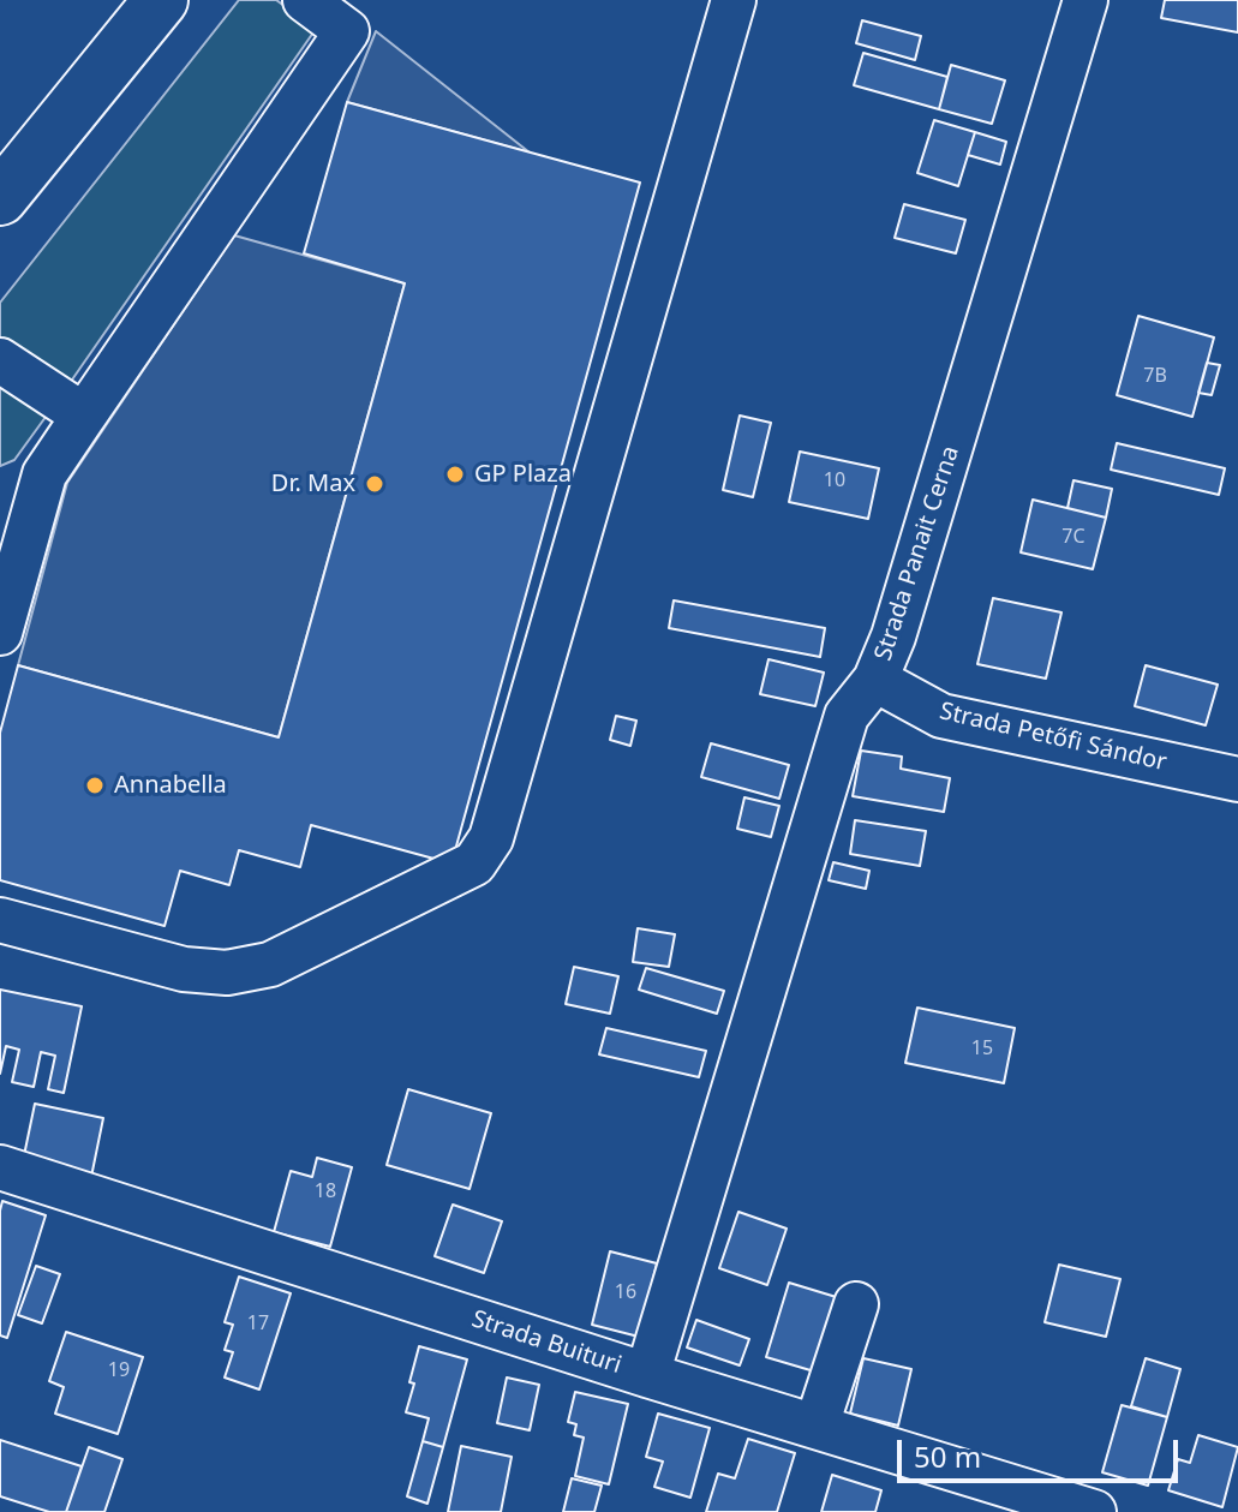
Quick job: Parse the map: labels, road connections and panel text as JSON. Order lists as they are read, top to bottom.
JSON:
{
  "streets": {
    "street": ["Strada Panait Cerna", "Strada Petőfi Sándor", "Strada Buituri"]
  },
  "crossings": [
    ["Strada Panait Cerna", "Strada Petőfi Sándor"],
    ["Strada Panait Cerna", "Strada Buituri"]
  ],
  "places": ["GP Plaza", "Dr. Max", "Annabella"],
  "house_numbers": [
    "7B",
    "10",
    "7C",
    "15",
    "18",
    "16",
    "17",
    "19"
  ],
  "scale_bar": "50 m"
}
